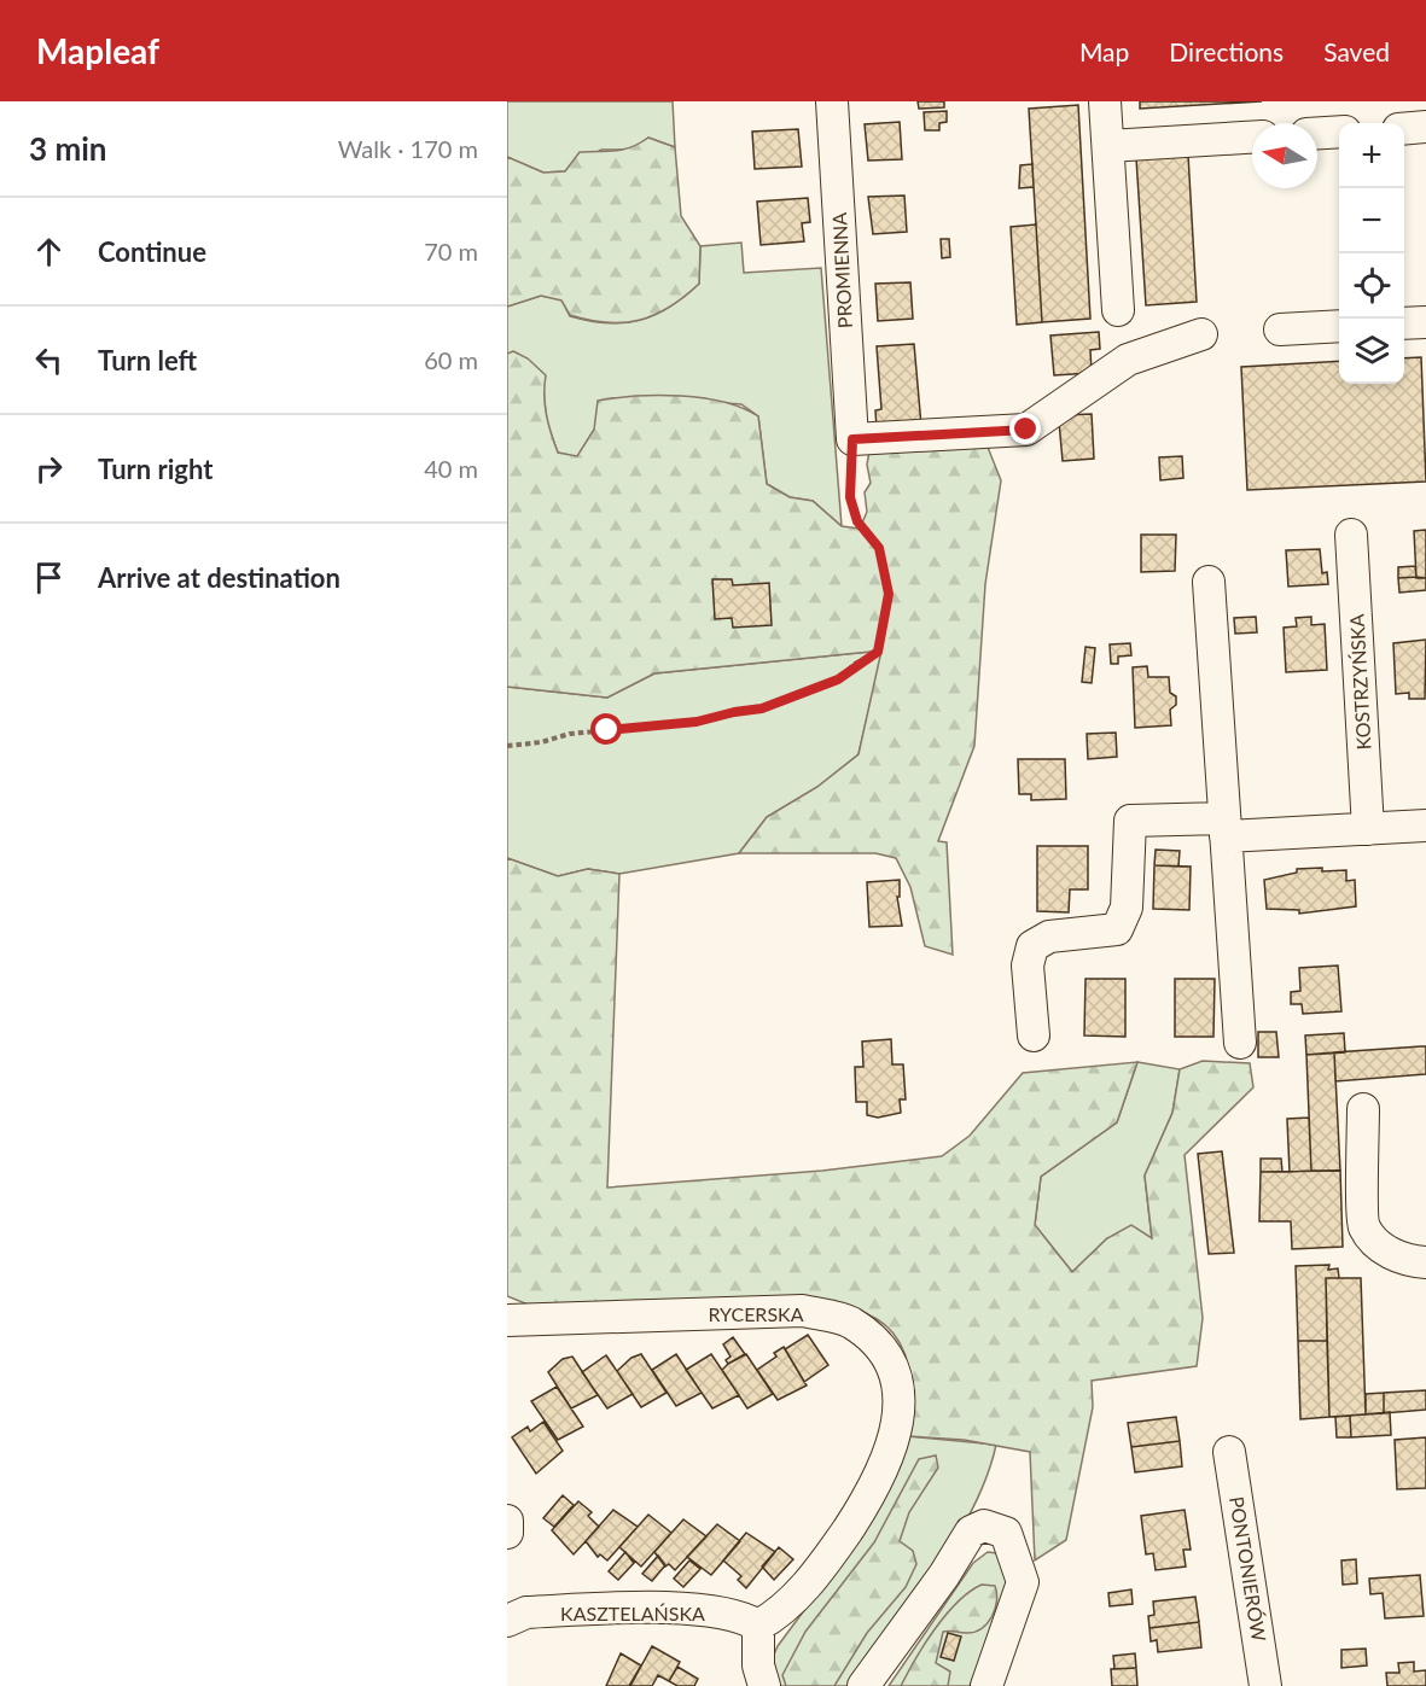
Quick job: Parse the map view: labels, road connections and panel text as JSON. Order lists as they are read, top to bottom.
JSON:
{
  "streets": {
    "street": [
      "PROMIENNA",
      "KOSTRZYŃSKA",
      "RYCERSKA",
      "PONTONIERÓW",
      "KASZTELAŃSKA"
    ]
  },
  "crossings": [
    ["RYCERSKA", "KASZTELAŃSKA"]
  ],
  "north": "left",
  "page": {
    "header": "Mapleaf",
    "nav": ["Map", "Directions", "Saved"],
    "heading": ["3 min", "Walk · 170 m"],
    "map_buttons": ["+", "−"],
    "list": [
      ["Continue", "70 m"],
      ["Turn left", "60 m"],
      ["Turn right", "40 m"],
      "Arrive at destination"
    ]
  }
}
